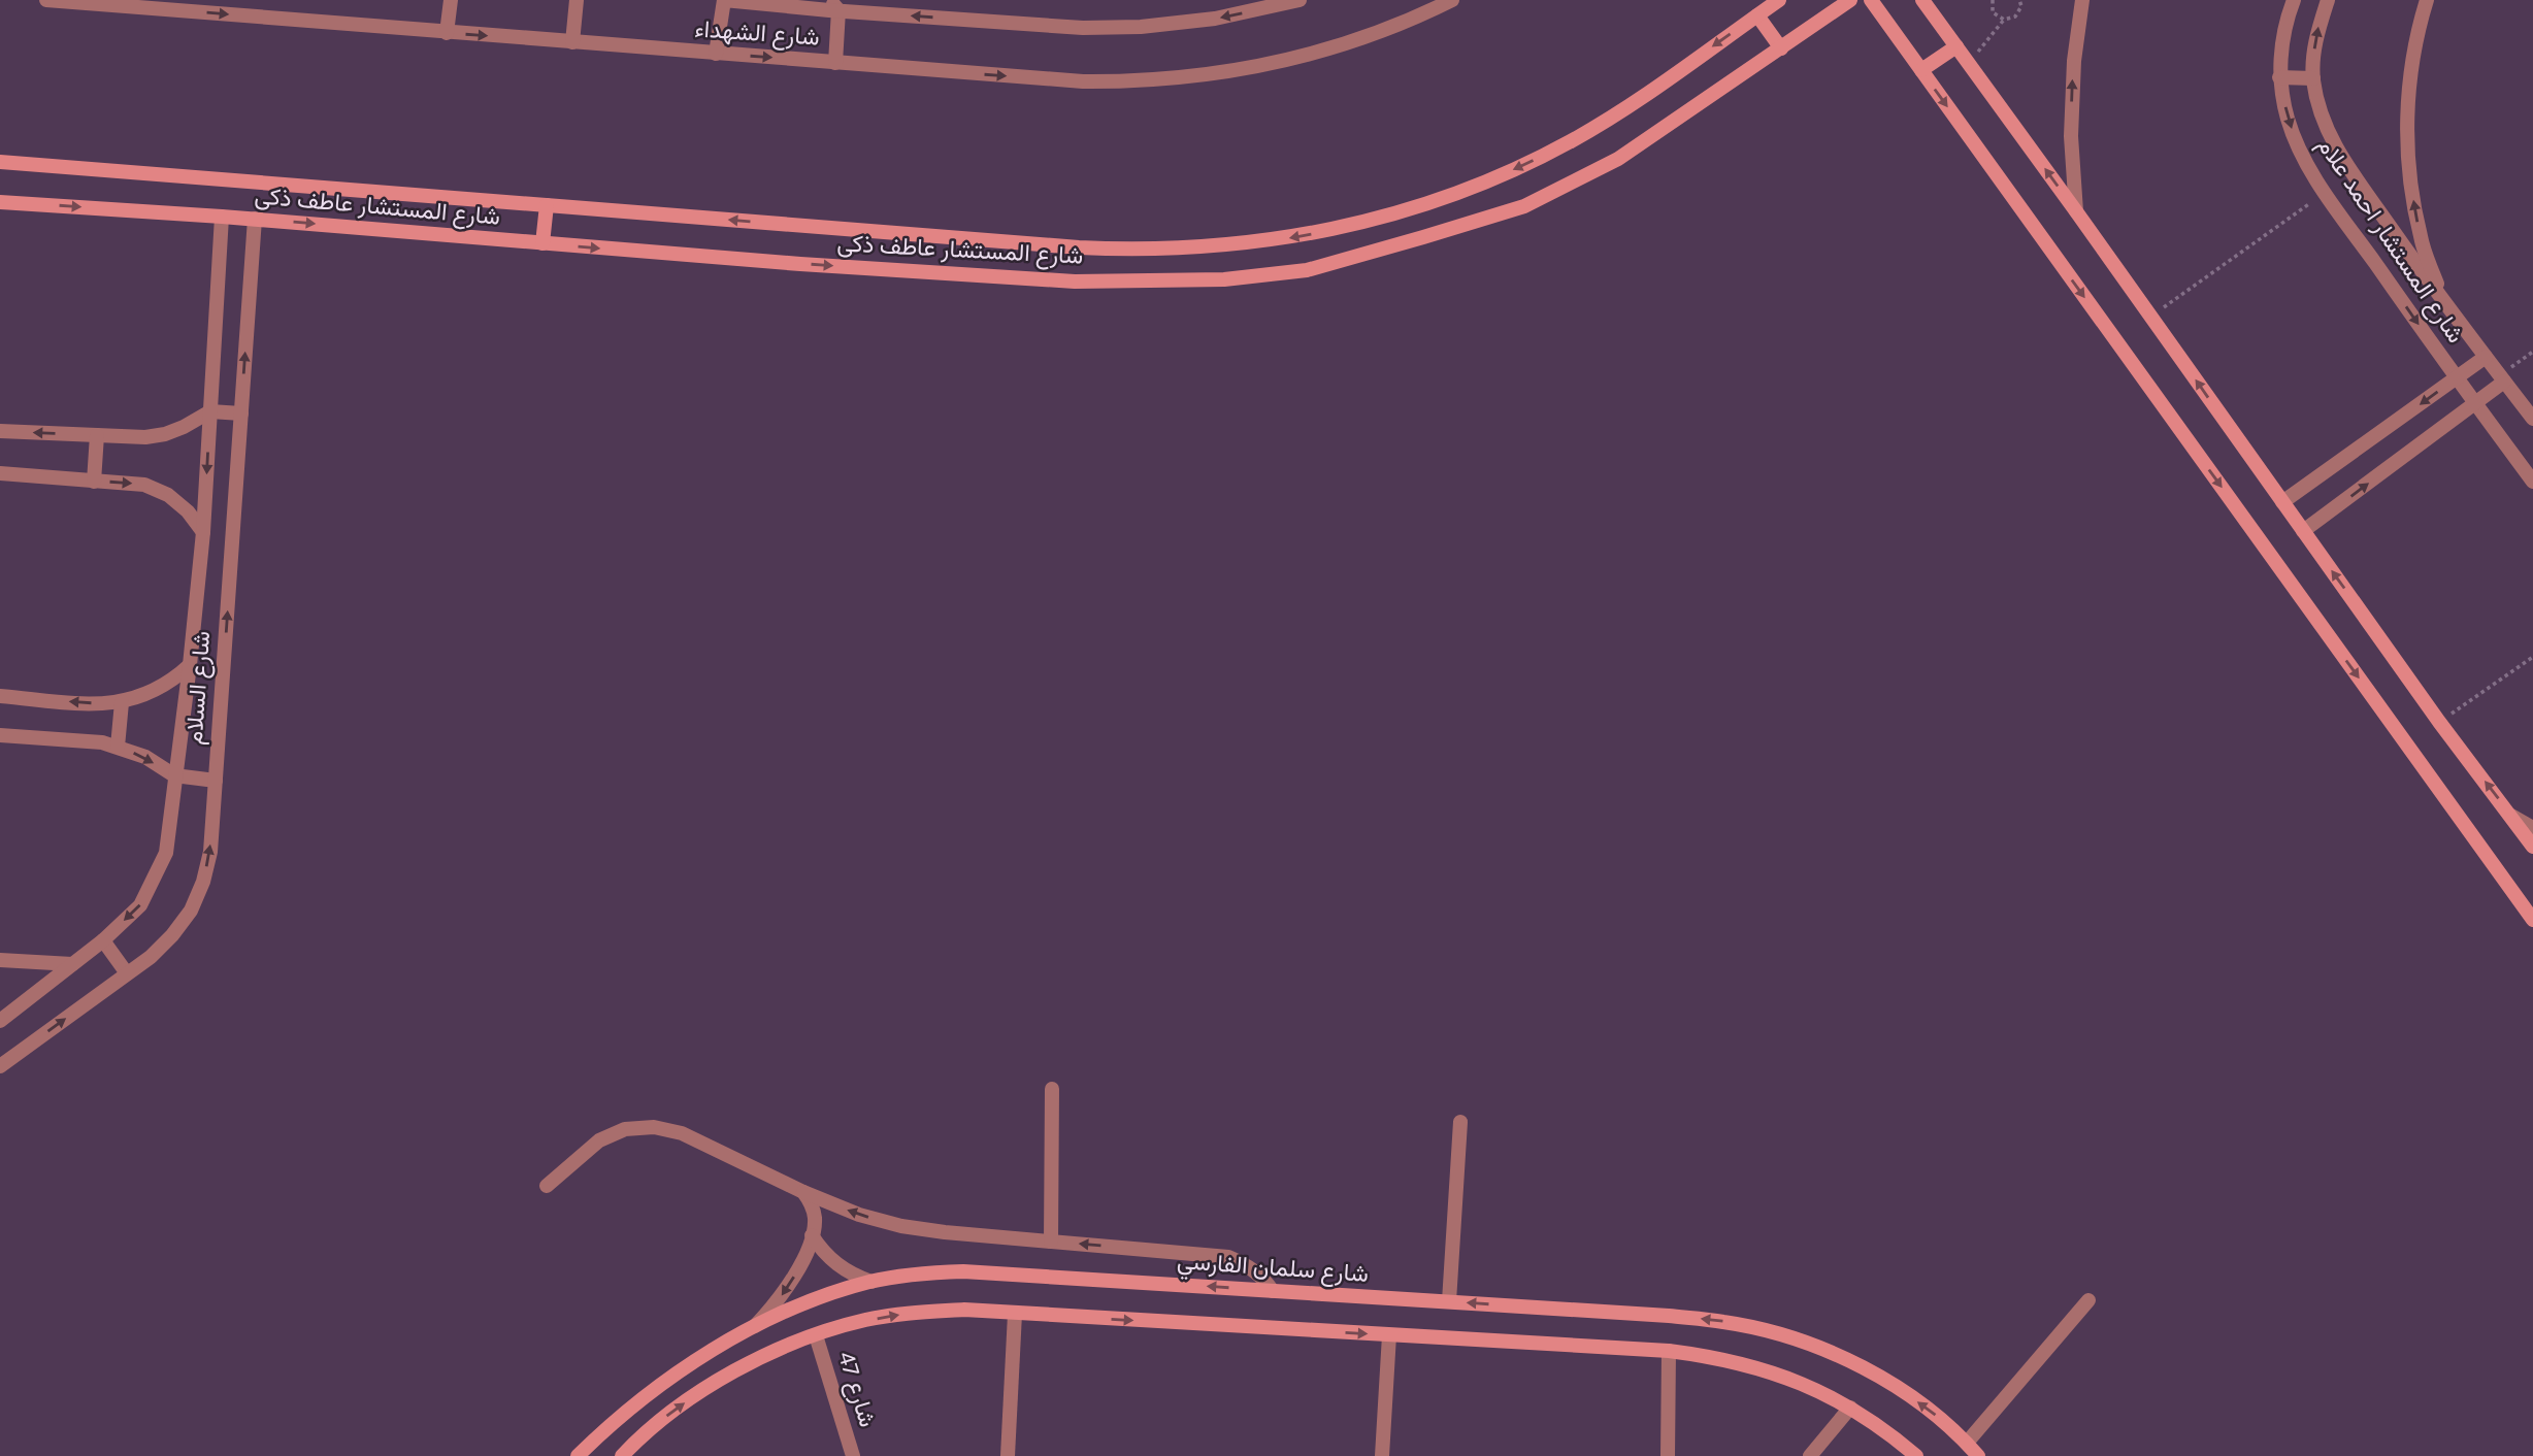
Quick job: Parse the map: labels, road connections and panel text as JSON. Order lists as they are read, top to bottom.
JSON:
{
  "streets": {
    "street": [
      "شارع الشهداء",
      "شارع المستشار عاطف ذكى",
      "شارع المستشار احمد علام",
      "شارع السلام",
      "شارع سلمان الفارسي",
      "شارع 47"
    ]
  },
  "crossings": [
    ["شارع المستشار عاطف ذكى", "شارع السلام"]
  ]
}
